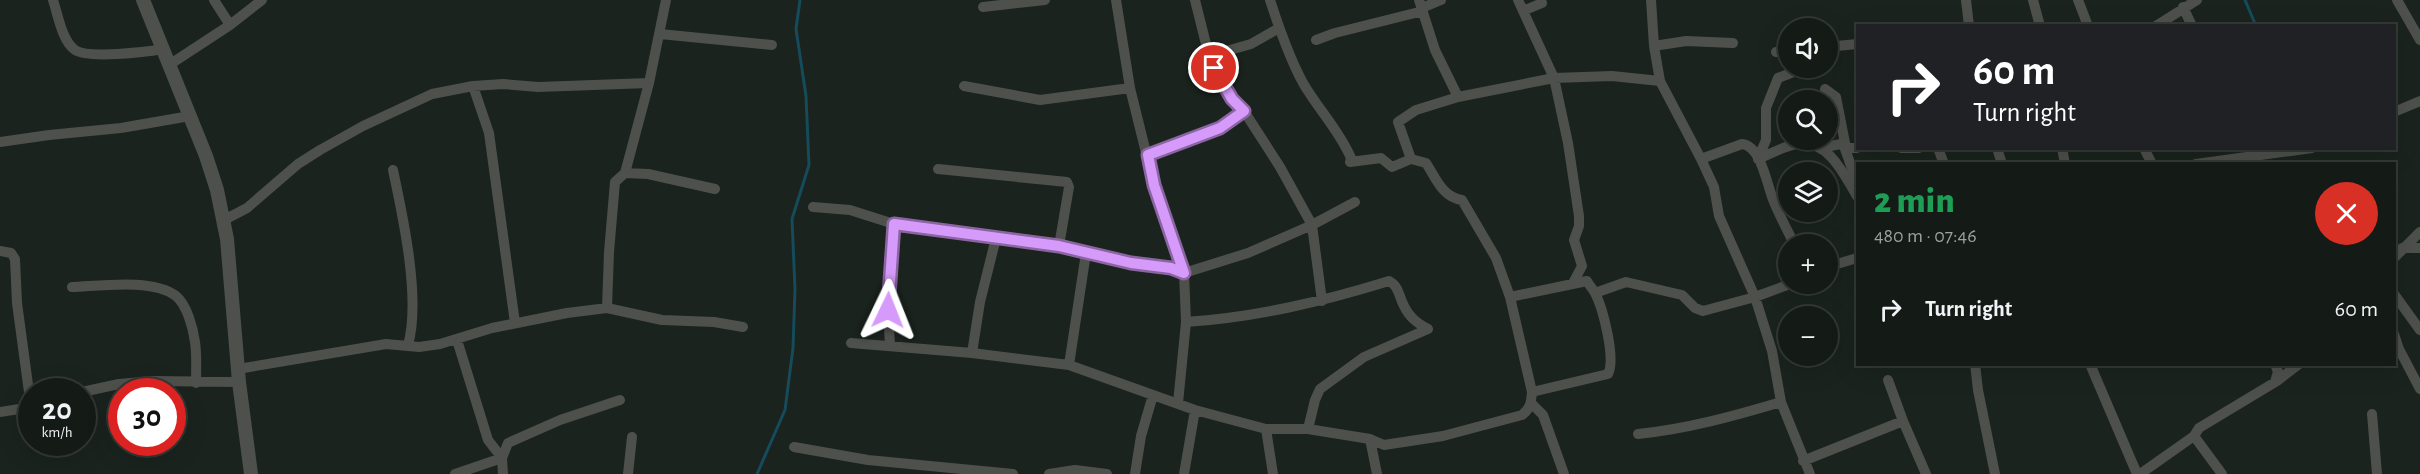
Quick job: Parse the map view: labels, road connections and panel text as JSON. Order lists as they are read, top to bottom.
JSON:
{
  "page": {
    "map_buttons": ["+", "−"],
    "turn": ["60 m", "Turn right"],
    "heading": ["2 min", "480 m · 07:46"],
    "list": [
      {
        "name": "Turn right",
        "value": "60 m"
      }
    ],
    "speed": "20 km/h",
    "limit": "30"
  }
}
